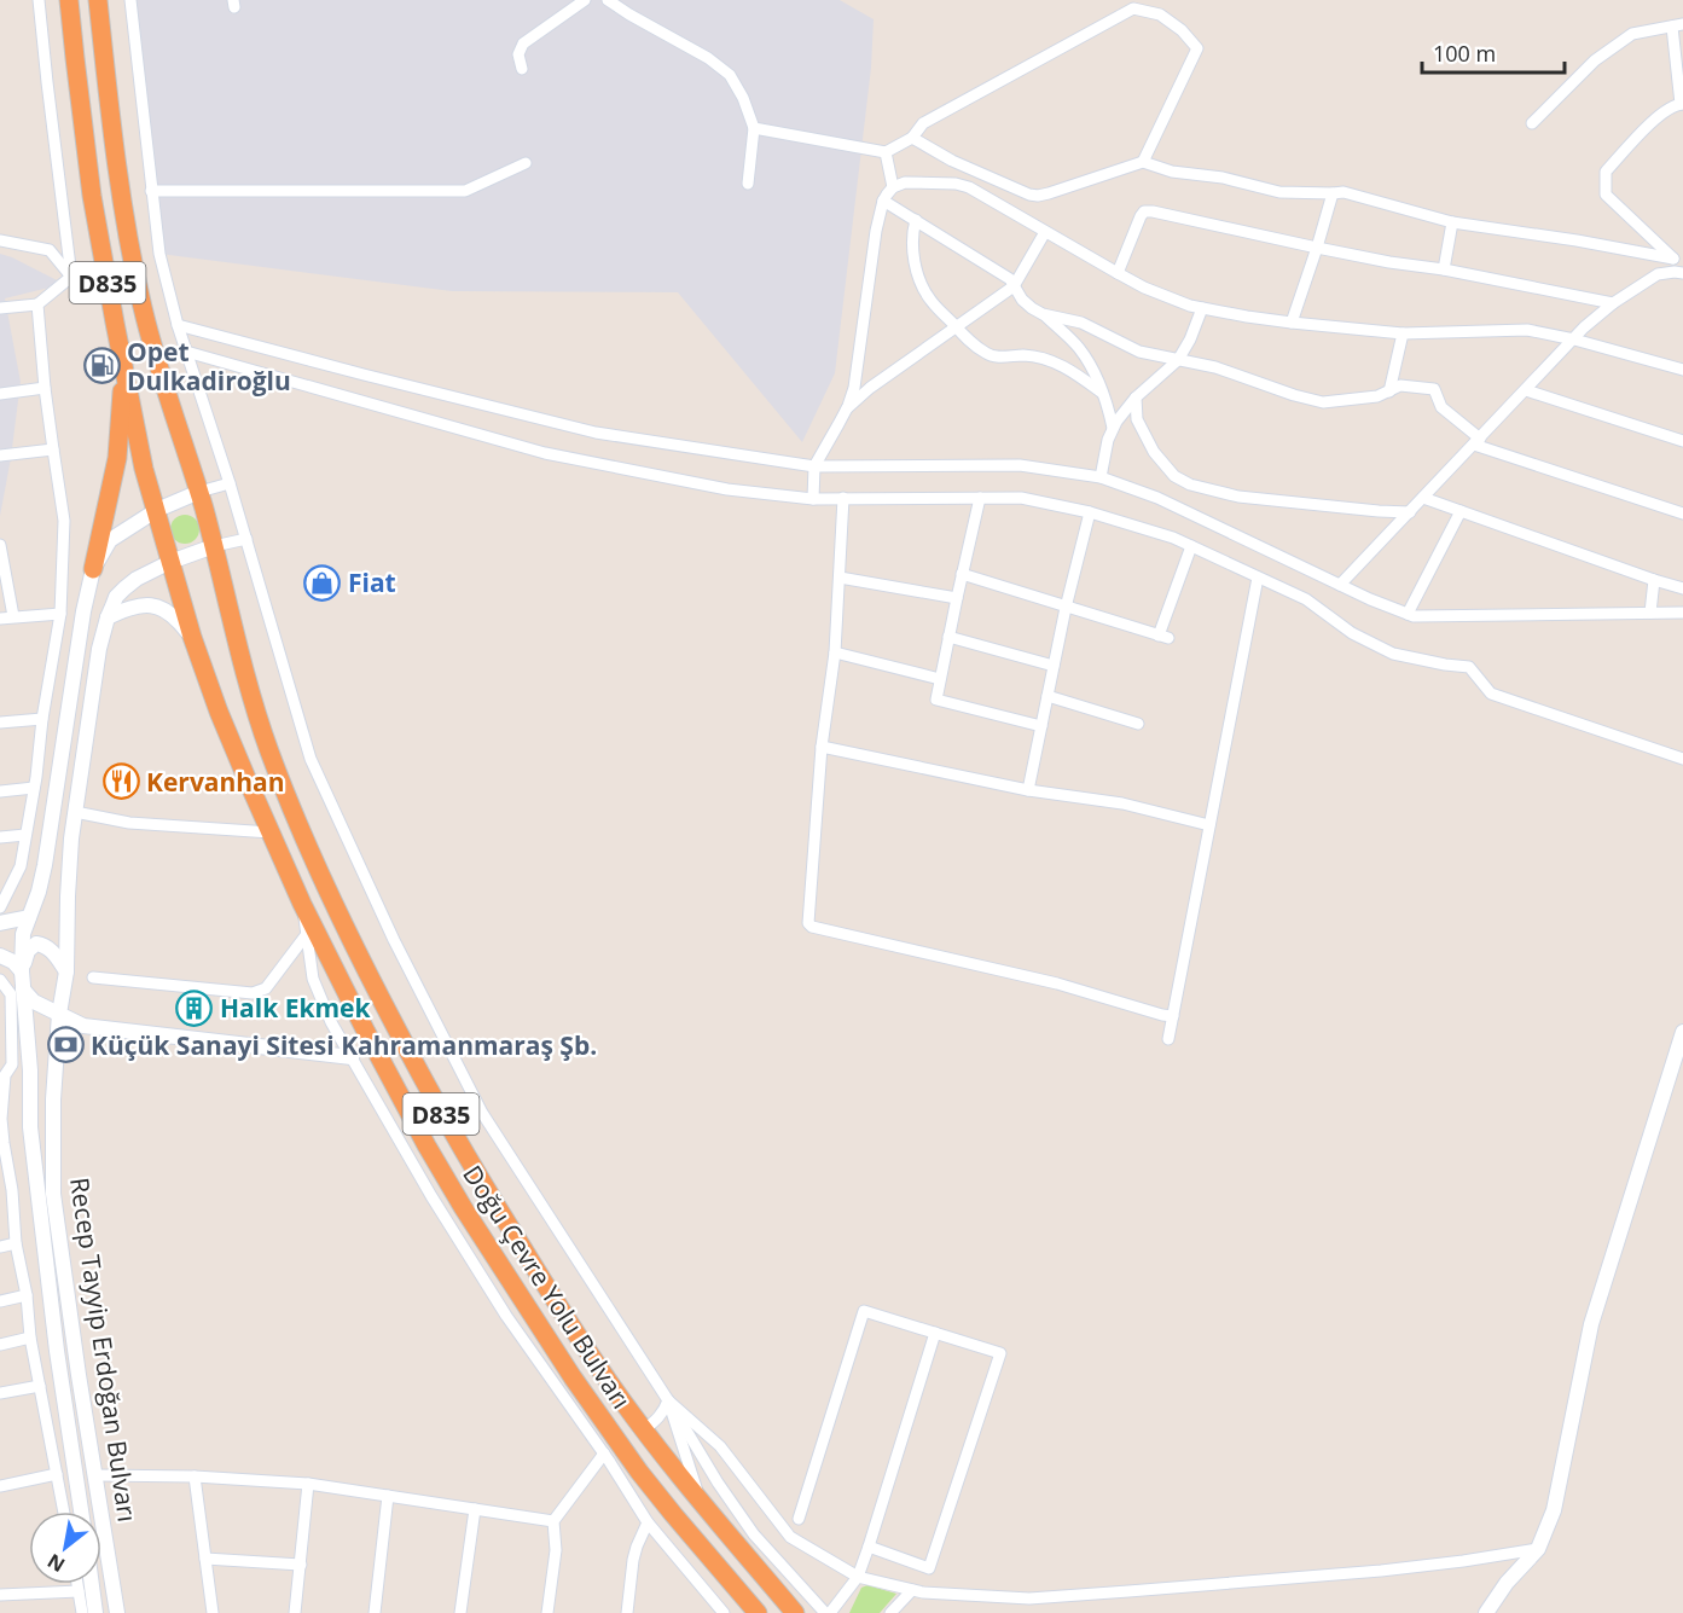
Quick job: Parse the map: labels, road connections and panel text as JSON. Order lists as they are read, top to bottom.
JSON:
{
  "streets": {
    "highway": ["D835", "Doğu Çevre Yolu Bulvarı"],
    "main road": ["Recep Tayyip Erdoğan Bulvarı"]
  },
  "crossings": [
    ["D835", "Doğu Çevre Yolu Bulvarı"],
    ["D835", "Recep Tayyip Erdoğan Bulvarı"],
    ["Doğu Çevre Yolu Bulvarı", "Recep Tayyip Erdoğan Bulvarı"]
  ],
  "places": {
    "fuel station": ["Opet Dulkadiroğlu"],
    "shop": ["Fiat"],
    "restaurant": ["Kervanhan"],
    "building": ["Halk Ekmek"],
    "bank": ["Küçük Sanayi Sitesi Kahramanmaraş Şb."]
  },
  "scale_bar": "100 m",
  "north": "bottom left"
}
